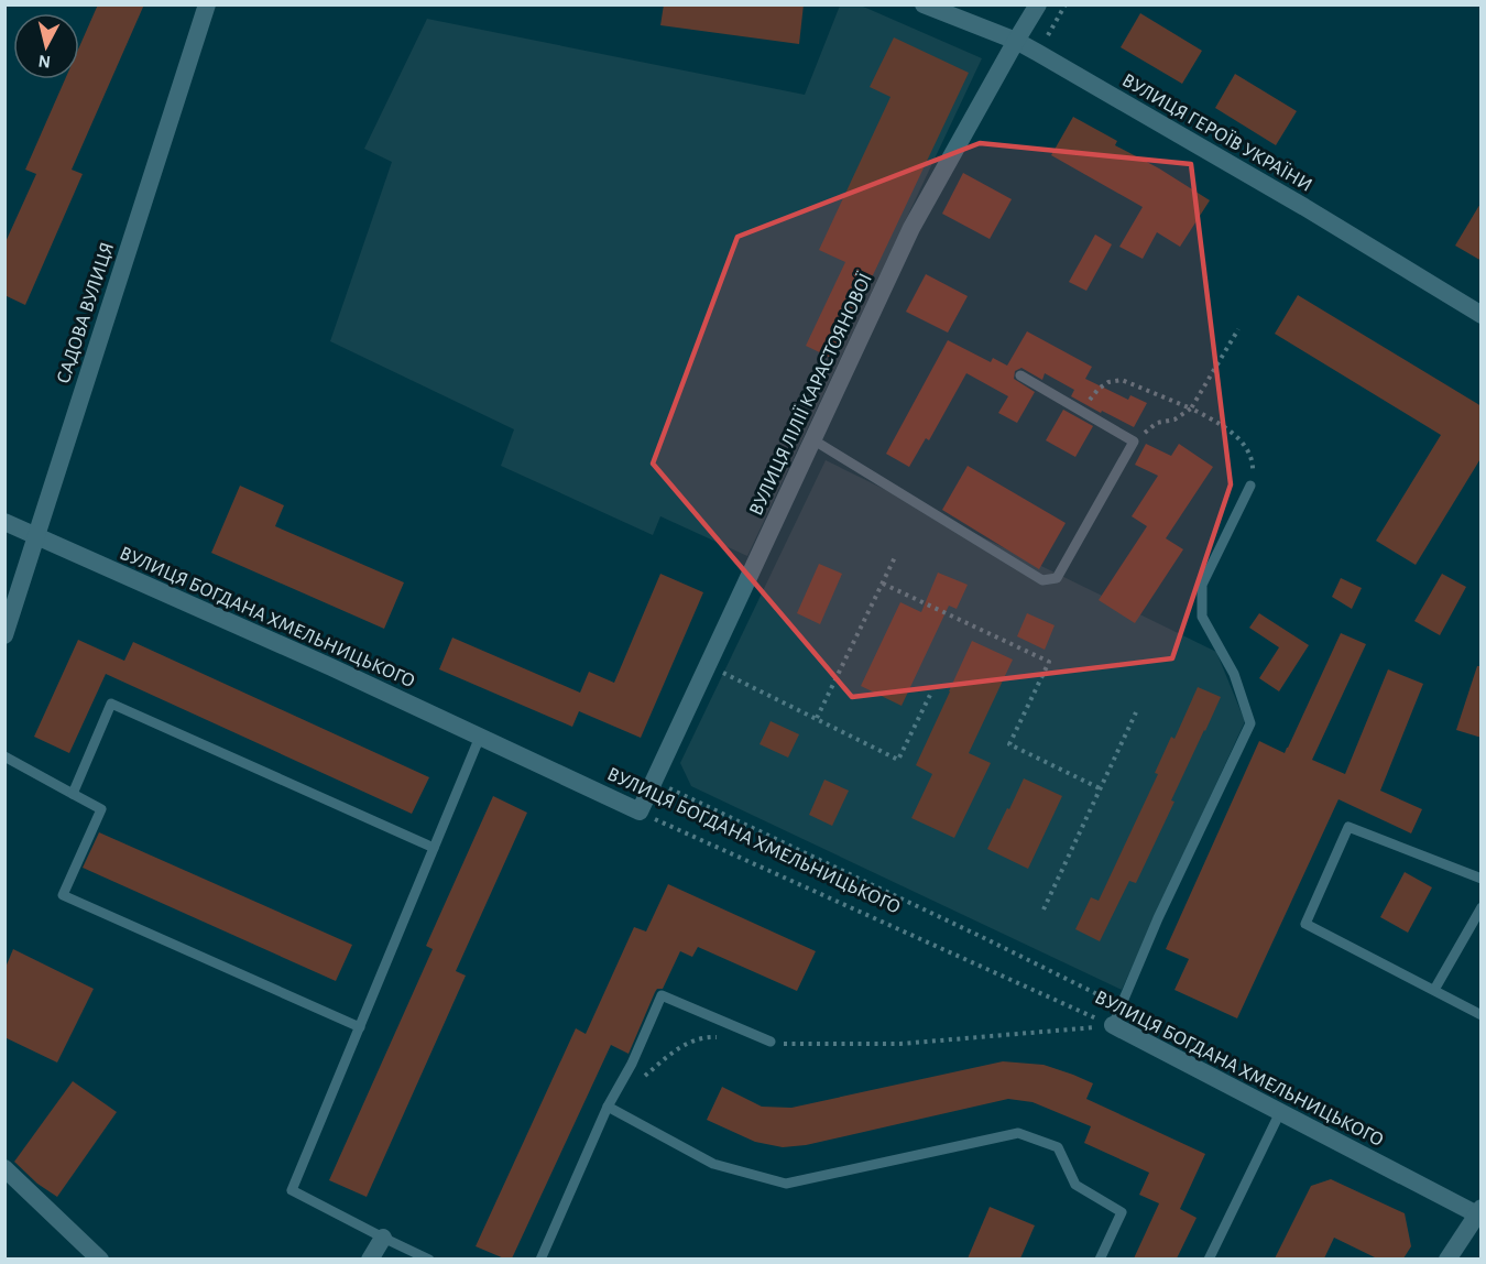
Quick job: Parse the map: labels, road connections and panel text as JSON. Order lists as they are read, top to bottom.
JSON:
{
  "streets": {
    "street": [
      "ВУЛИЦЯ ГЕРОЇВ УКРАЇНИ",
      "САДОВА ВУЛИЦЯ",
      "ВУЛИЦЯ ЛІЛІЇ КАРАСТОЯНОВОЇ",
      "ВУЛИЦЯ БОГДАНА ХМЕЛЬНИЦЬКОГО"
    ]
  },
  "crossings": [
    ["ВУЛИЦЯ ГЕРОЇВ УКРАЇНИ", "ВУЛИЦЯ ЛІЛІЇ КАРАСТОЯНОВОЇ"],
    ["САДОВА ВУЛИЦЯ", "ВУЛИЦЯ БОГДАНА ХМЕЛЬНИЦЬКОГО"],
    ["ВУЛИЦЯ ЛІЛІЇ КАРАСТОЯНОВОЇ", "ВУЛИЦЯ БОГДАНА ХМЕЛЬНИЦЬКОГО"]
  ],
  "north": "bottom"
}
